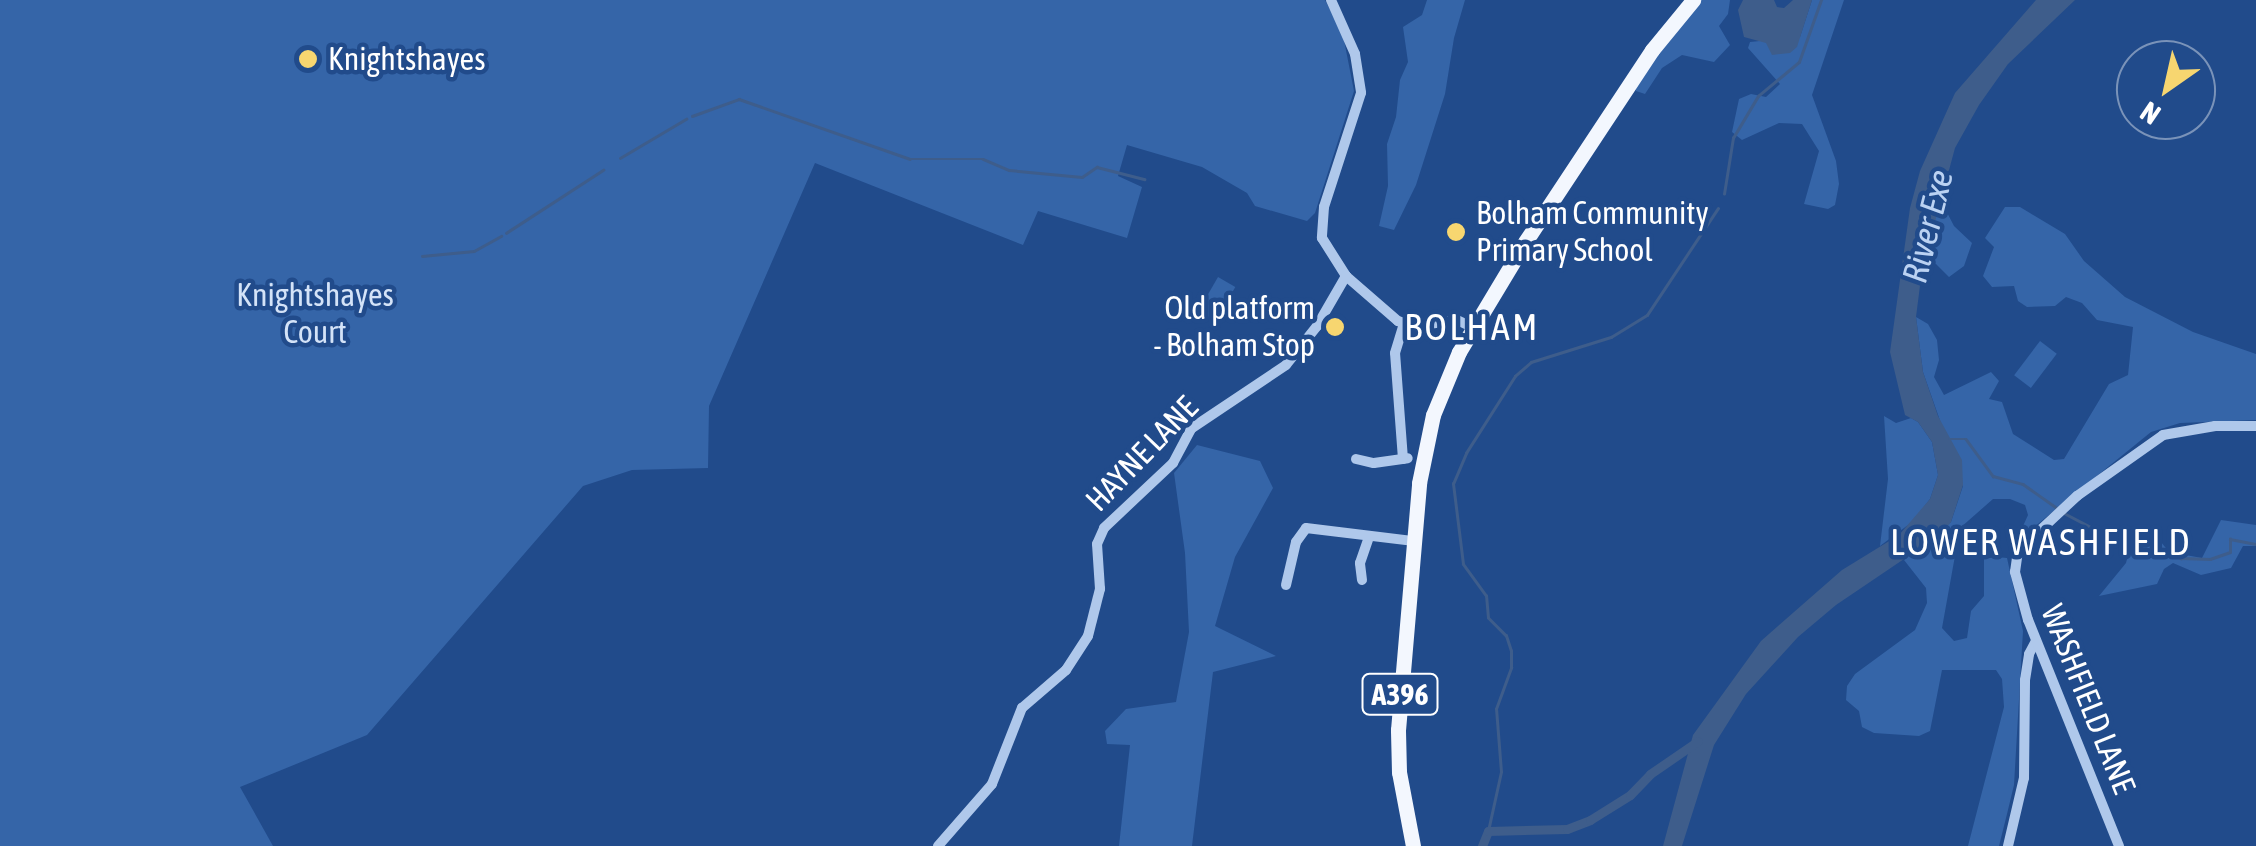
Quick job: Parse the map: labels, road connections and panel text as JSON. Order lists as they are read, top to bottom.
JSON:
{
  "streets": {
    "main road": ["A396"],
    "street": ["HAYNE LANE", "WASHFIELD LANE"]
  },
  "districts": ["BOLHAM", "LOWER WASHFIELD"],
  "water": ["River Exe"],
  "parks": ["Knightshayes Court"],
  "places": ["Knightshayes", "Bolham Community Primary School", "Old platform - Bolham Stop"],
  "north": "bottom left"
}
